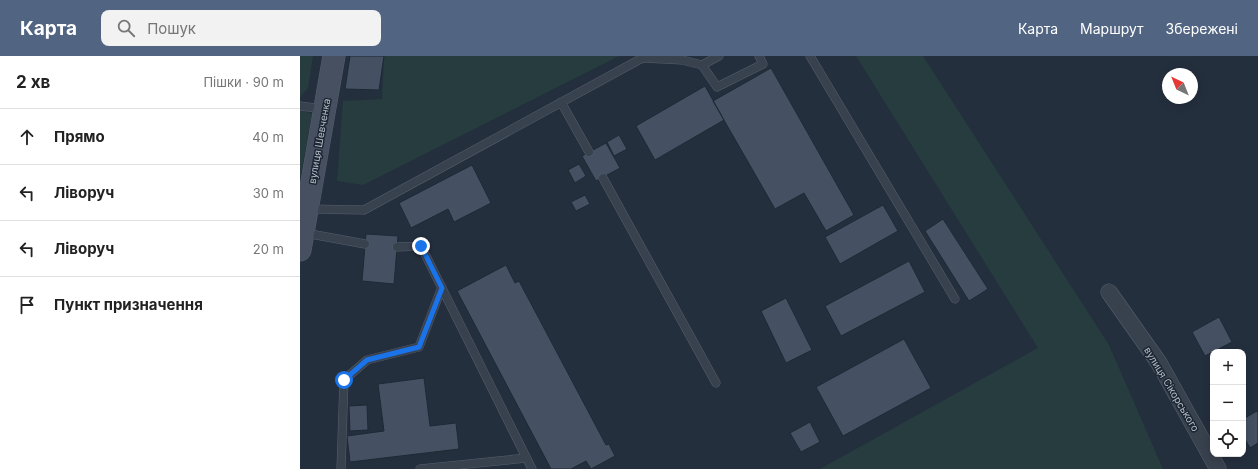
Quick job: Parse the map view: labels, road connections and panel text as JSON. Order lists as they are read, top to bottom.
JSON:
{
  "streets": {
    "street": ["вулиця Шевченка", "вулиця Сікорського"]
  },
  "north": "top left",
  "page": {
    "header": "Карта",
    "search": "Пошук",
    "nav": ["Карта", "Маршрут", "Збережені"],
    "heading": ["2 хв", "Пішки · 90 m"],
    "list": [
      ["Прямо", "40 m"],
      ["Ліворуч", "30 m"],
      ["Ліворуч", "20 m"],
      "Пункт призначення"
    ],
    "map_buttons": ["+", "−"]
  }
}
